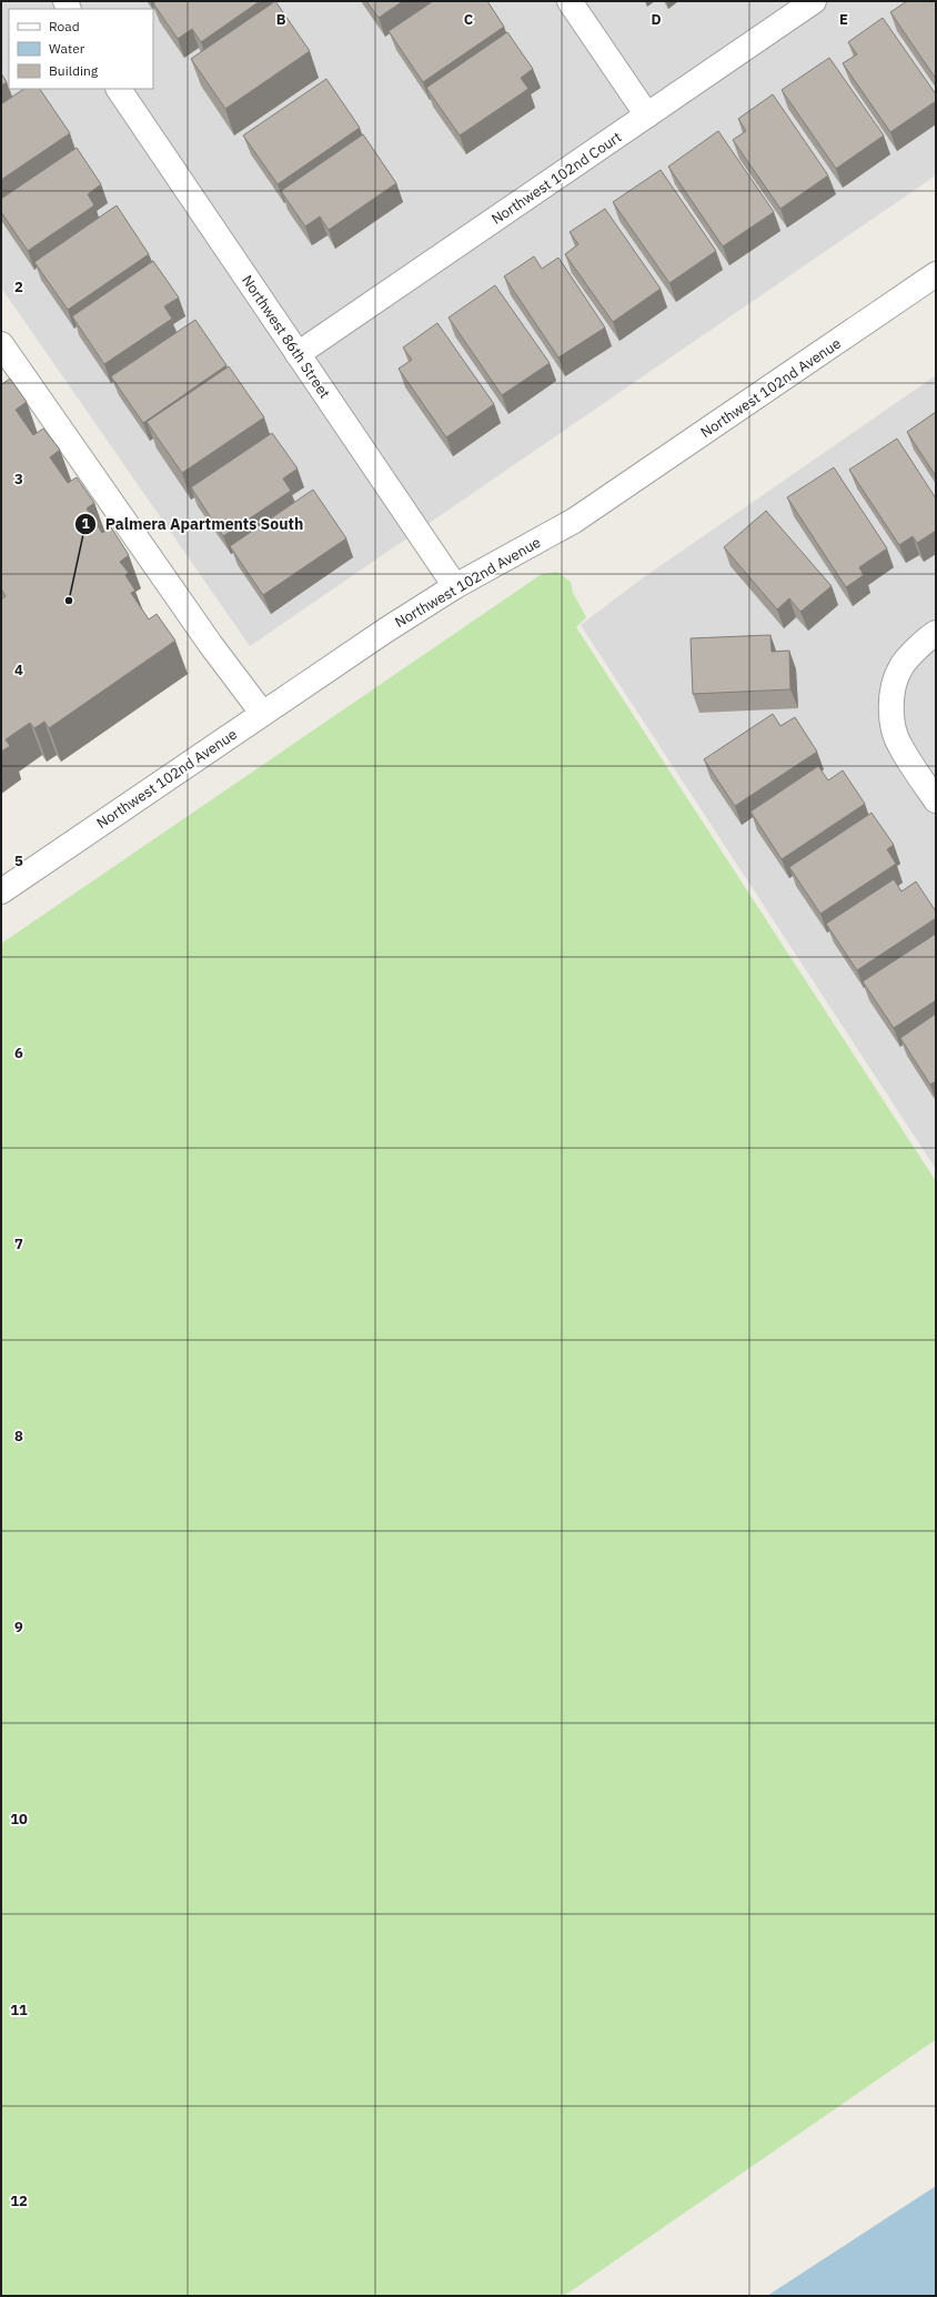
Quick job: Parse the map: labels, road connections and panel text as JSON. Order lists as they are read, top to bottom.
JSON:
{
  "streets": {
    "street": ["Northwest 102nd Court", "Northwest 86th Street", "Northwest 102nd Avenue"]
  },
  "crossings": [
    ["Northwest 102nd Court", "Northwest 86th Street"],
    ["Northwest 86th Street", "Northwest 102nd Avenue"]
  ],
  "places": ["Palmera Apartments South"],
  "legend": ["Road", "Water", "Building"],
  "grid": {
    "columns": [
      "B",
      "C",
      "D",
      "E"
    ],
    "rows": [
      "2",
      "3",
      "4",
      "5",
      "6",
      "7",
      "8",
      "9",
      "10",
      "11",
      "12"
    ]
  }
}
